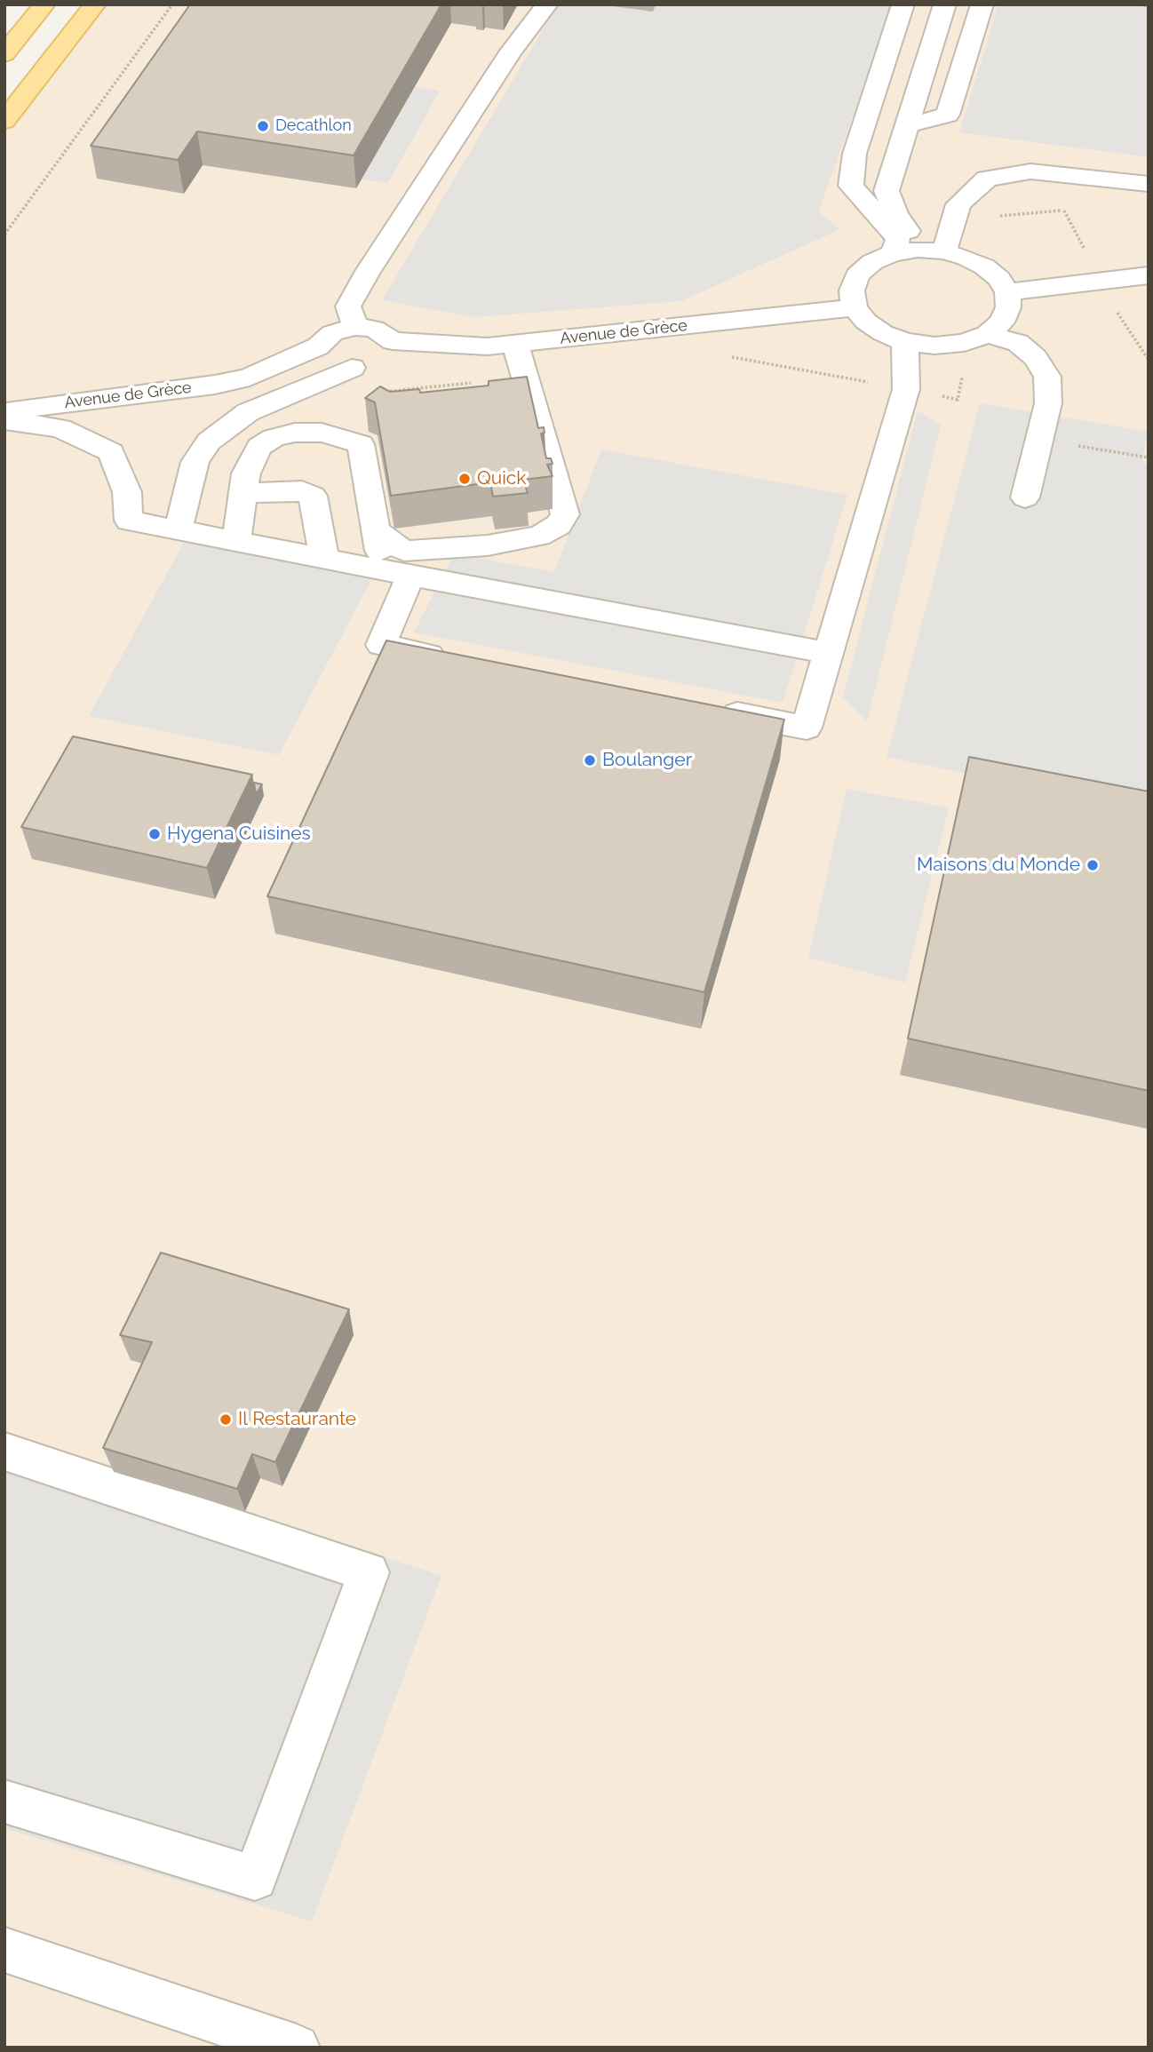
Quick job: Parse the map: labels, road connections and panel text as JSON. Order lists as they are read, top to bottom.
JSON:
{
  "streets": {
    "street": ["Avenue de Grèce"]
  },
  "places": [
    "Decathlon",
    "Quick",
    "Boulanger",
    "Hygena Cuisines",
    "Maisons du Monde",
    "Il Restaurante"
  ]
}
